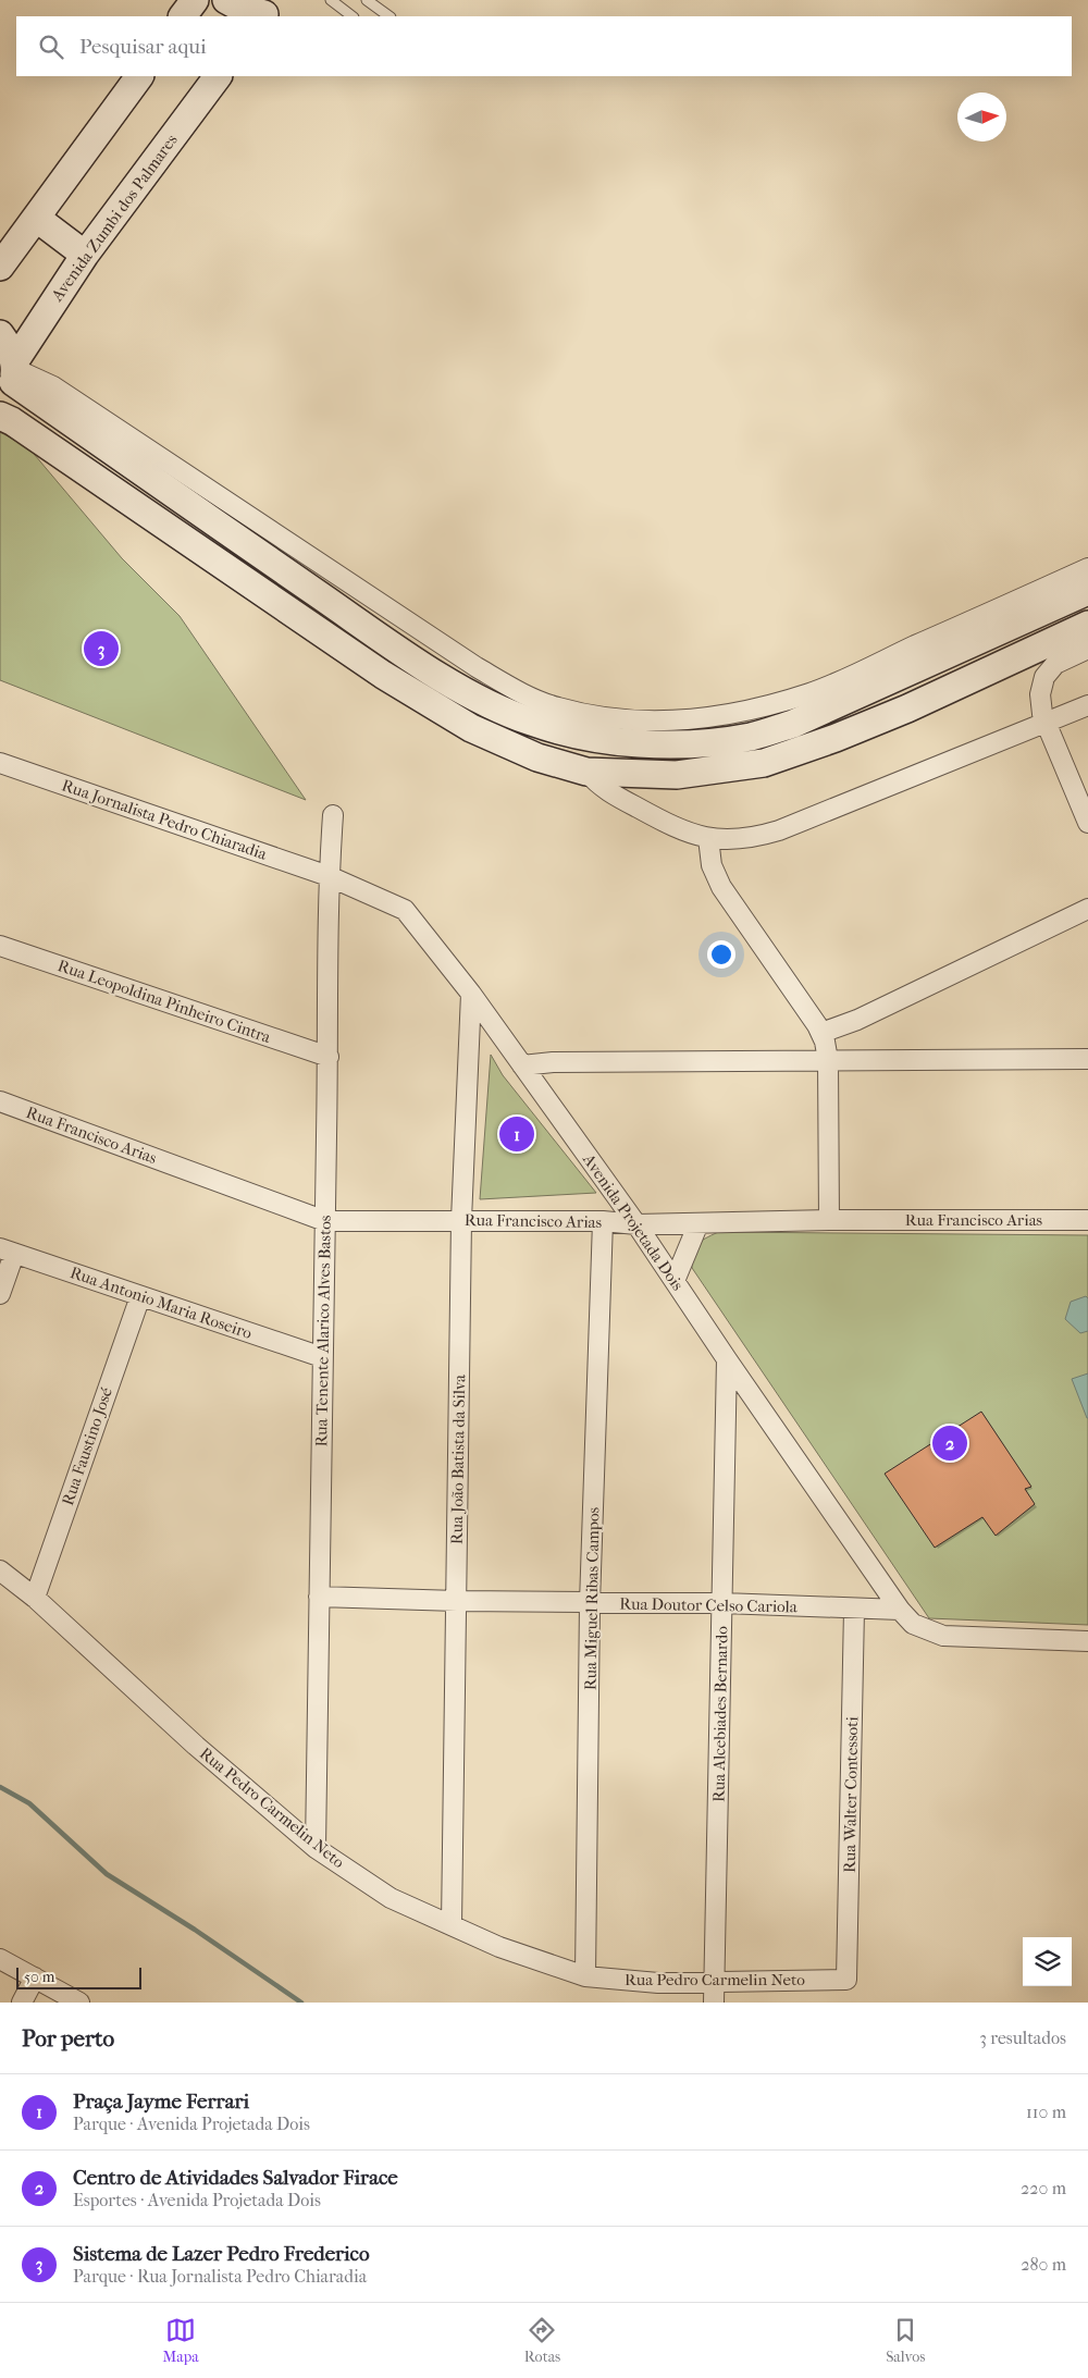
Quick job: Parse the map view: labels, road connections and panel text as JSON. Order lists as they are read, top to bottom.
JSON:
{
  "streets": {
    "main road": ["Avenida Zumbi dos Palmares"],
    "street": [
      "Rua Jornalista Pedro Chiaradia",
      "Rua Leopoldina Pinheiro Cintra",
      "Rua Francisco Arias",
      "Avenida Projetada Dois",
      "Rua Antonio Maria Roseiro",
      "Rua Tenente Alarico Alves Bastos",
      "Rua Faustino José",
      "Rua João Batista da Silva",
      "Rua Miguel Ribas Campos",
      "Rua Doutor Celso Cariola",
      "Rua Alcebiades Bernardo",
      "Rua Walter Contessoti",
      "Rua Pedro Carmelin Neto"
    ]
  },
  "crossings": [
    ["Rua Jornalista Pedro Chiaradia", "Avenida Projetada Dois"],
    ["Rua Jornalista Pedro Chiaradia", "Rua Tenente Alarico Alves Bastos"],
    ["Rua Leopoldina Pinheiro Cintra", "Rua Tenente Alarico Alves Bastos"],
    ["Rua Francisco Arias", "Avenida Projetada Dois"],
    ["Rua Francisco Arias", "Rua Tenente Alarico Alves Bastos"],
    ["Rua Francisco Arias", "Rua João Batista da Silva"],
    ["Rua Francisco Arias", "Rua Miguel Ribas Campos"],
    ["Avenida Projetada Dois", "Rua Tenente Alarico Alves Bastos"],
    ["Avenida Projetada Dois", "Rua João Batista da Silva"],
    ["Avenida Projetada Dois", "Rua Doutor Celso Cariola"],
    ["Avenida Projetada Dois", "Rua Alcebiades Bernardo"],
    ["Rua Antonio Maria Roseiro", "Rua Tenente Alarico Alves Bastos"],
    ["Rua Antonio Maria Roseiro", "Rua Faustino José"],
    ["Rua Tenente Alarico Alves Bastos", "Rua Doutor Celso Cariola"],
    ["Rua Tenente Alarico Alves Bastos", "Rua Pedro Carmelin Neto"],
    ["Rua Faustino José", "Rua Pedro Carmelin Neto"],
    ["Rua João Batista da Silva", "Rua Doutor Celso Cariola"],
    ["Rua João Batista da Silva", "Rua Pedro Carmelin Neto"],
    ["Rua Miguel Ribas Campos", "Rua Doutor Celso Cariola"],
    ["Rua Miguel Ribas Campos", "Rua Pedro Carmelin Neto"],
    ["Rua Doutor Celso Cariola", "Rua Alcebiades Bernardo"],
    ["Rua Doutor Celso Cariola", "Rua Walter Contessoti"],
    ["Rua Alcebiades Bernardo", "Rua Pedro Carmelin Neto"],
    ["Rua Walter Contessoti", "Rua Pedro Carmelin Neto"]
  ],
  "scale_bar": "50 m",
  "north": "right",
  "page": {
    "search": "Pesquisar aqui",
    "pins": ["3", "1", "2"],
    "scale": "50 m",
    "heading": ["Por perto", "3 resultados"],
    "list": [
      {
        "mark": "1",
        "name": "Praça Jayme Ferrari",
        "note": "Parque · Avenida Projetada Dois",
        "value": "110 m"
      },
      {
        "mark": "2",
        "name": "Centro de Atividades Salvador Firace",
        "note": "Esportes · Avenida Projetada Dois",
        "value": "220 m"
      },
      {
        "mark": "3",
        "name": "Sistema de Lazer Pedro Frederico",
        "note": "Parque · Rua Jornalista Pedro Chiaradia",
        "value": "280 m"
      }
    ],
    "nav": ["Mapa", "Rotas", "Salvos"]
  }
}
